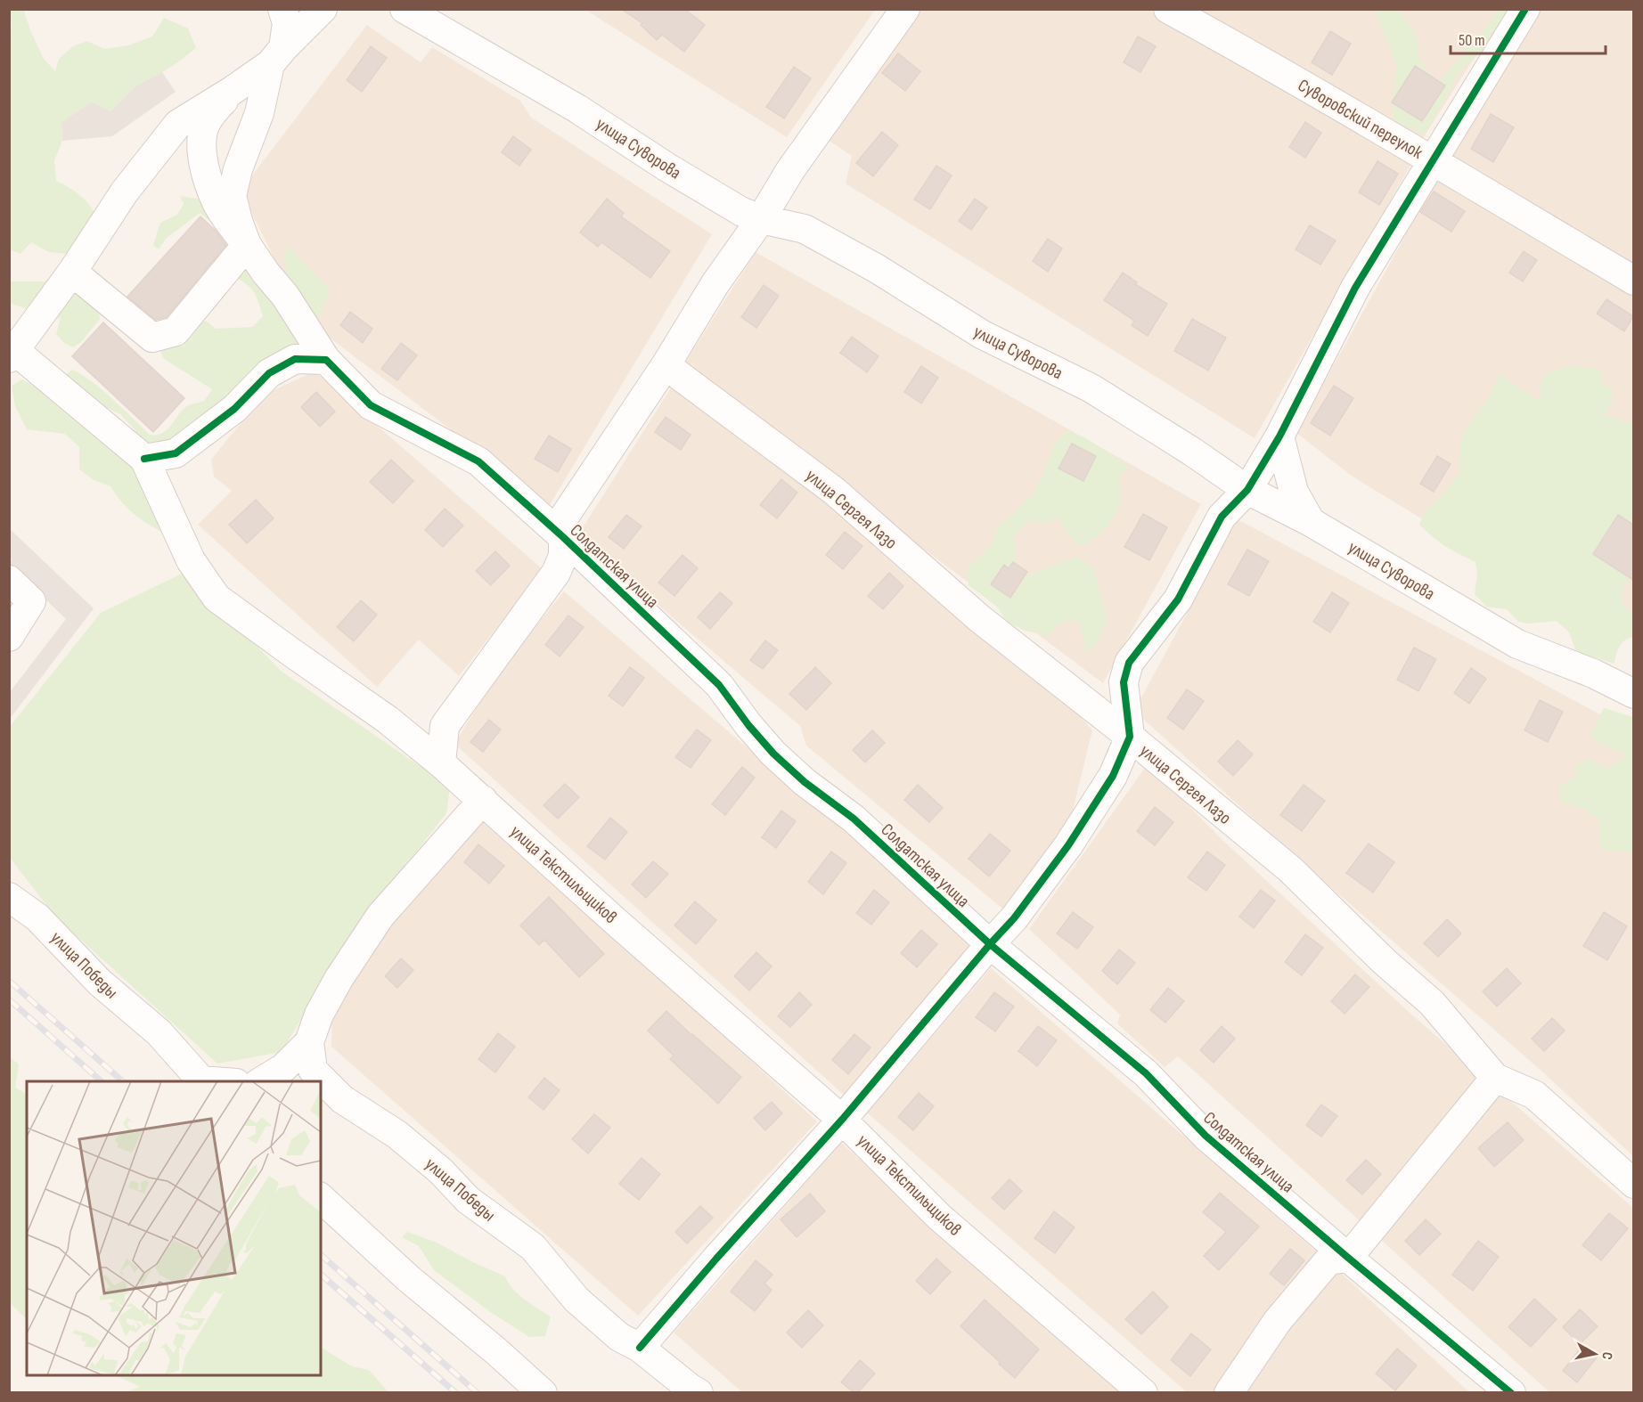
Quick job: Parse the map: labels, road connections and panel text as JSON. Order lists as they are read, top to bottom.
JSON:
{
  "streets": {
    "street": [
      "Суворовский переулок",
      "улица Суворова",
      "улица Сергея Лазо",
      "Солдатская улица",
      "улица Текстильщиков",
      "улица Победы"
    ]
  },
  "scale_bar": "50 m",
  "north": "right"
}
